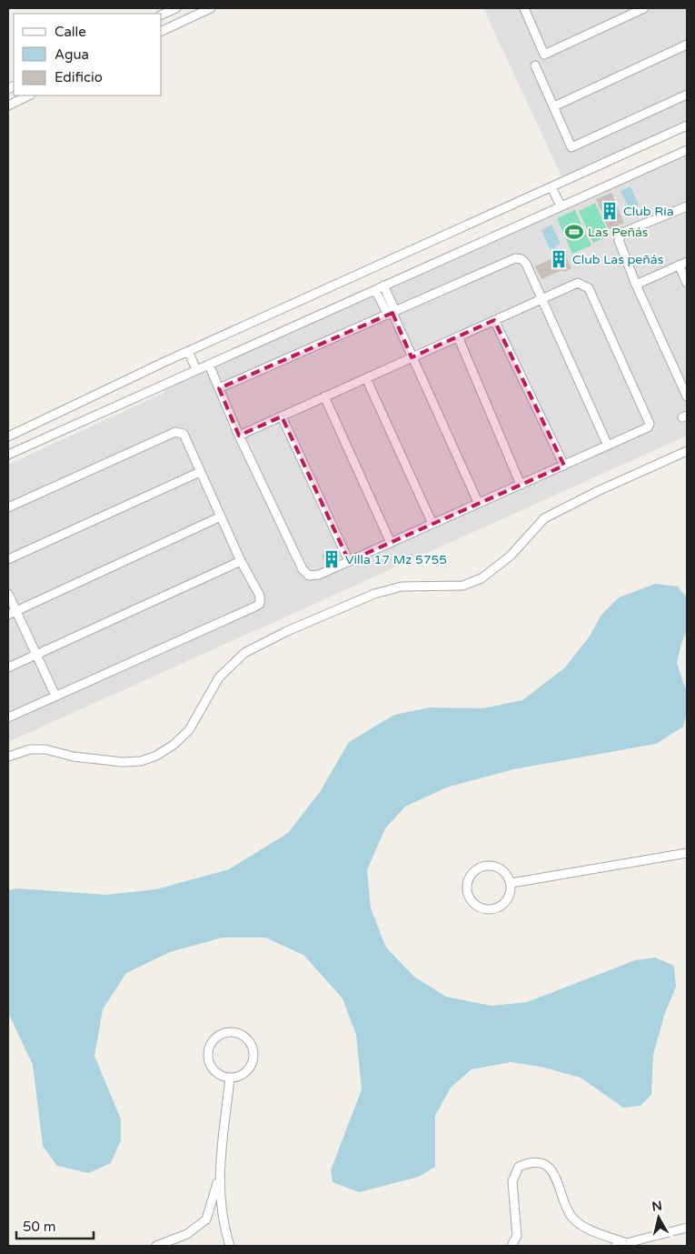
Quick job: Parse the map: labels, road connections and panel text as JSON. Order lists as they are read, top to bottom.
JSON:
{
  "places": {
    "building": ["Club Ria", "Club Las peñás", "Villa 17 Mz 5755"],
    "sports": ["Las Peñás"]
  },
  "legend": ["Calle", "Agua", "Edificio"],
  "scale_bar": "50 m",
  "north": "top"
}
